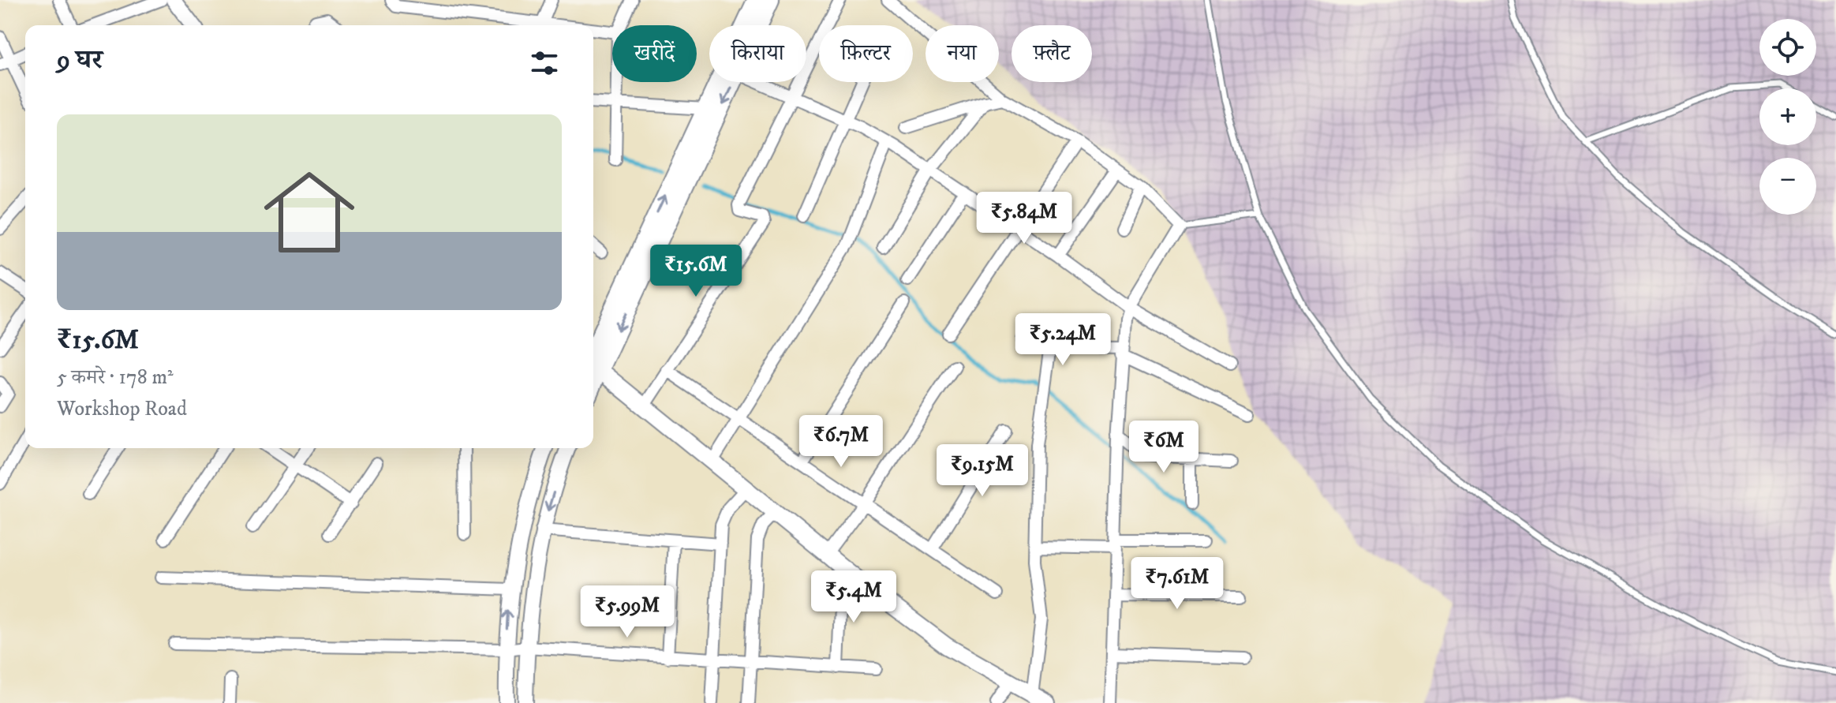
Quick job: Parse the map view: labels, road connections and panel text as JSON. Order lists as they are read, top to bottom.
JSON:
{
  "page": {
    "map_buttons": ["+", "−"],
    "chip": [
      "खरीदें",
      "किराया",
      "फ़िल्टर",
      "नया",
      "फ़्लैट"
    ],
    "heading": "9 घर",
    "list": [
      {
        "name": "₹15.6M",
        "note": "5 कमरे · 178 m² · Workshop Road"
      }
    ],
    "price": [
      "₹5.84M",
      "₹15.6M",
      "₹5.24M",
      "₹6.7M",
      "₹6M",
      "₹9.15M",
      "₹7.61M",
      "₹5.4M",
      "₹5.99M"
    ]
  }
}
